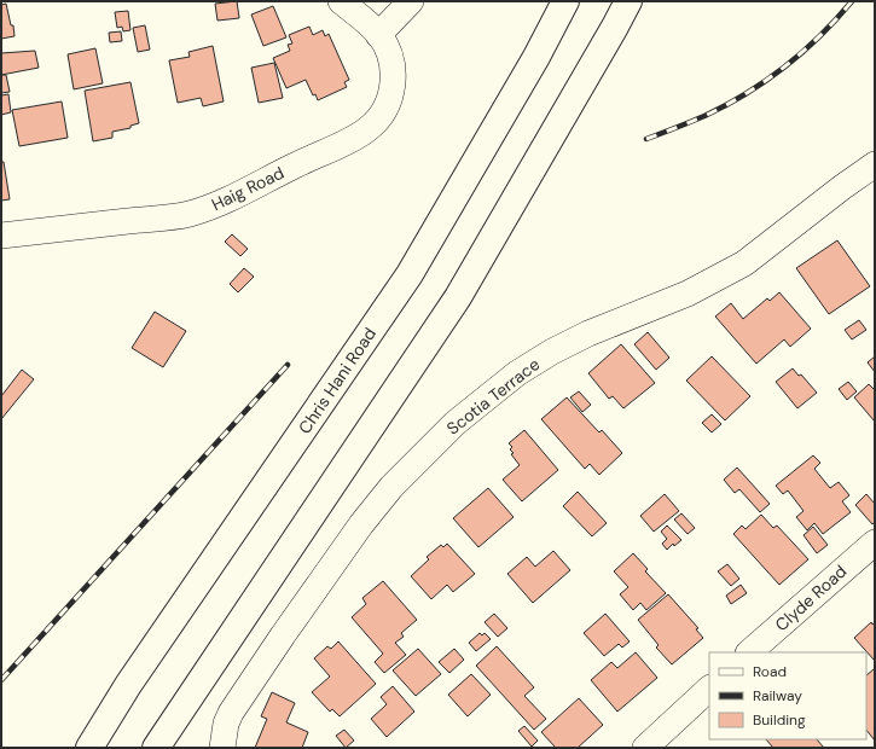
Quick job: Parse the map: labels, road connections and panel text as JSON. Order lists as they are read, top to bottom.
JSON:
{
  "streets": {
    "main road": ["Chris Hani Road"],
    "street": ["Haig Road", "Scotia Terrace", "Clyde Road"]
  },
  "legend": ["Road", "Railway", "Building"]
}
